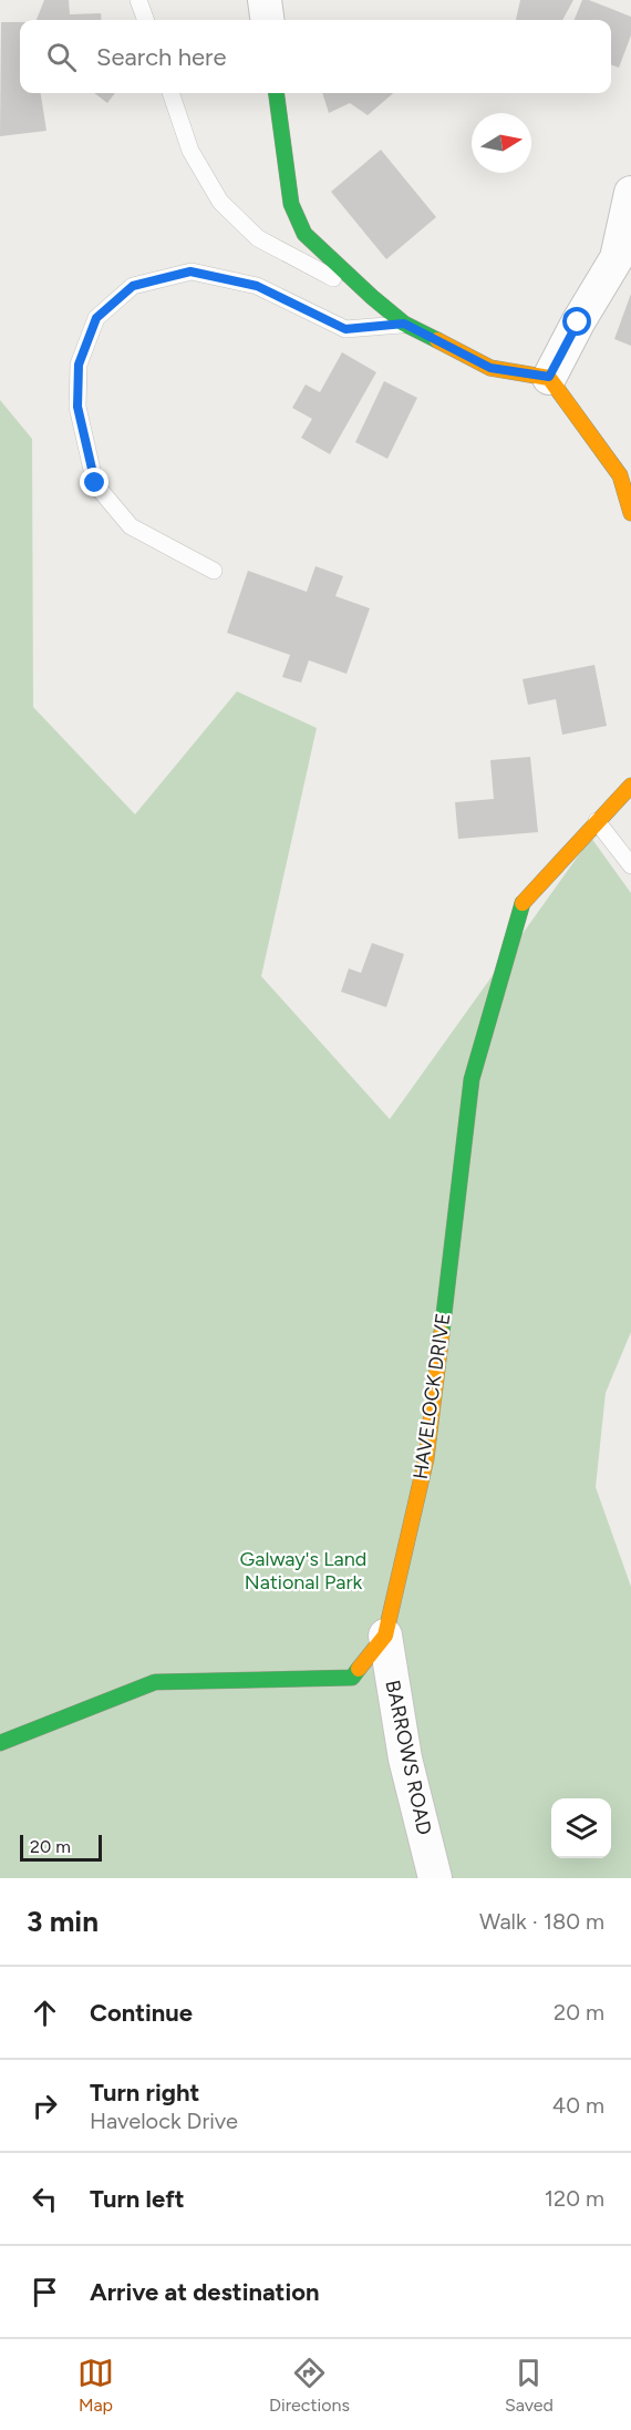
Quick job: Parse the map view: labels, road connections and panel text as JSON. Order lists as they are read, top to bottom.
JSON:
{
  "streets": {
    "street": ["HAVELOCK DRIVE", "BARROWS ROAD"]
  },
  "crossings": [
    ["HAVELOCK DRIVE", "BARROWS ROAD"]
  ],
  "parks": ["Galway's Land National Park"],
  "scale_bar": "20 m",
  "north": "right",
  "page": {
    "search": "Search here",
    "scale": "20 m",
    "heading": ["3 min", "Walk · 180 m"],
    "list": [
      ["Continue", "20 m"],
      ["Turn right", "Havelock Drive", "40 m"],
      ["Turn left", "120 m"],
      "Arrive at destination"
    ],
    "nav": ["Map", "Directions", "Saved"]
  }
}
